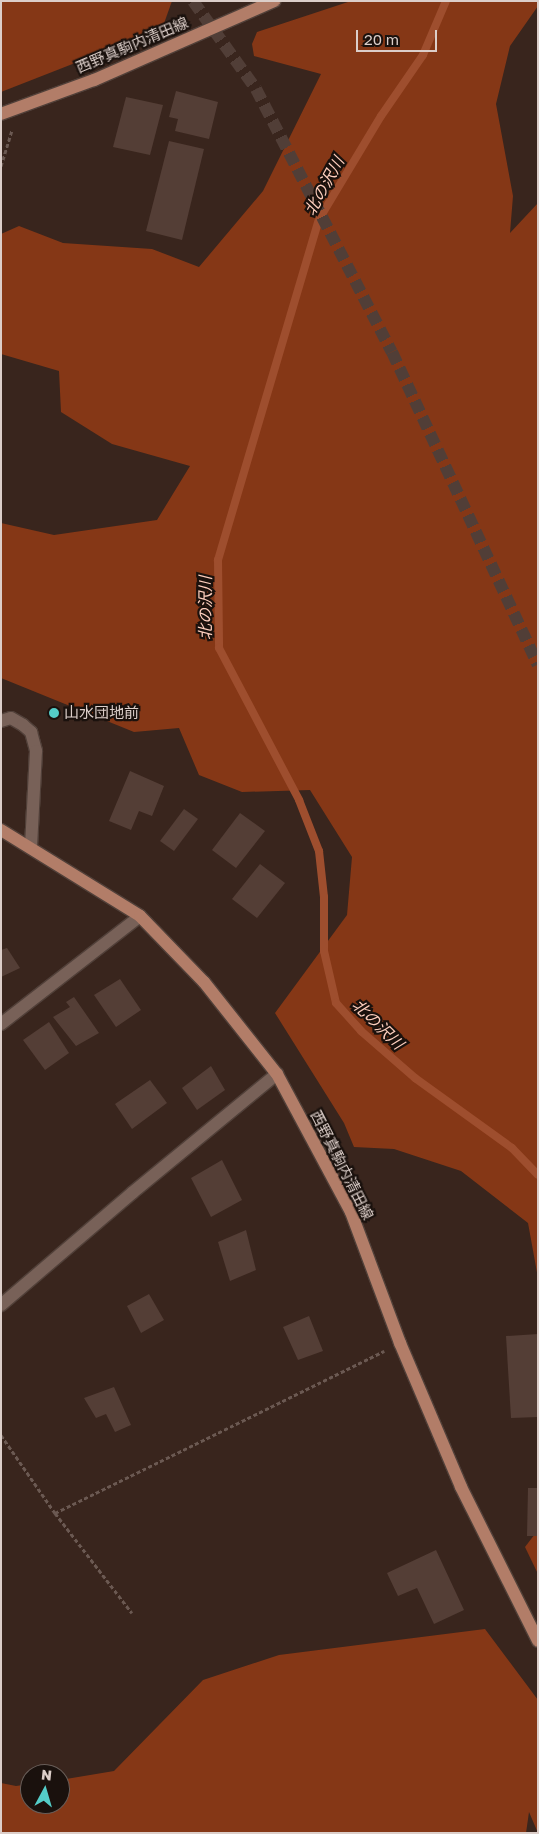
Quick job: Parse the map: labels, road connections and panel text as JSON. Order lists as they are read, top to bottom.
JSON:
{
  "streets": {
    "main road": ["西野真駒内清田線"]
  },
  "water": ["北の沢川"],
  "places": ["山水団地前"],
  "scale_bar": "20 m",
  "north": "top"
}
